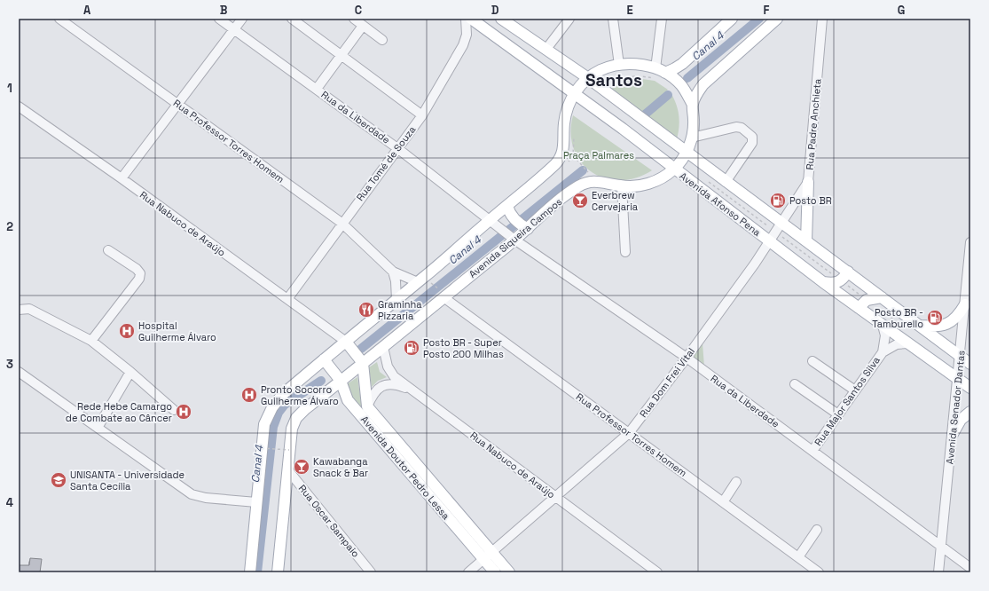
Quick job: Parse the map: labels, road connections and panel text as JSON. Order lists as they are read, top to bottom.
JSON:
{
  "streets": {
    "main road": ["Avenida Afonso Pena", "Avenida Siqueira Campos", "Avenida Doutor Pedro Lessa"],
    "street": [
      "Rua da Liberdade",
      "Rua Padre Anchieta",
      "Rua Professor Torres Homem",
      "Rua Tomé de Souza",
      "Rua Nabuco de Araújo",
      "Rua Dom Frei Vital",
      "Rua Major Santos Silva",
      "Avenida Senador Dantas",
      "Rua Oscar Sampaio"
    ]
  },
  "crossings": [
    ["Rua da Liberdade", "Rua Tomé de Souza"],
    ["Rua da Liberdade", "Avenida Siqueira Campos"],
    ["Rua da Liberdade", "Rua Dom Frei Vital"],
    ["Rua da Liberdade", "Rua Major Santos Silva"],
    ["Rua da Liberdade", "Avenida Senador Dantas"],
    ["Rua Padre Anchieta", "Avenida Afonso Pena"],
    ["Rua Padre Anchieta", "Rua Dom Frei Vital"],
    ["Rua Professor Torres Homem", "Rua Tomé de Souza"],
    ["Rua Professor Torres Homem", "Avenida Siqueira Campos"],
    ["Rua Professor Torres Homem", "Rua Dom Frei Vital"],
    ["Rua Tomé de Souza", "Rua Nabuco de Araújo"],
    ["Avenida Afonso Pena", "Avenida Siqueira Campos"],
    ["Avenida Afonso Pena", "Rua Dom Frei Vital"],
    ["Avenida Afonso Pena", "Rua Major Santos Silva"],
    ["Avenida Afonso Pena", "Avenida Senador Dantas"],
    ["Rua Nabuco de Araújo", "Avenida Siqueira Campos"],
    ["Rua Nabuco de Araújo", "Rua Dom Frei Vital"],
    ["Rua Nabuco de Araújo", "Avenida Doutor Pedro Lessa"],
    ["Avenida Siqueira Campos", "Avenida Doutor Pedro Lessa"],
    ["Avenida Siqueira Campos", "Rua Oscar Sampaio"],
    ["Rua Dom Frei Vital", "Avenida Doutor Pedro Lessa"]
  ],
  "districts": ["Santos"],
  "water": ["Canal 4"],
  "parks": ["Praça Palmares"],
  "places": {
    "bar": ["Everbrew Cervejaria", "Kawabanga Snack & Bar"],
    "fuel station": ["Posto BR", "Posto BR - Tamburello", "Posto BR - Super Posto 200 Milhas"],
    "restaurant": ["Graminha Pizzaria"],
    "hospital": ["Hospital Guilherme Álvaro", "Pronto Socorro Guilherme Álvaro", "Rede Hebe Camargo de Combate ao Câncer"],
    "school or university": ["UNISANTA - Universidade Santa Cecília"]
  },
  "grid": {
    "columns": [
      "A",
      "B",
      "C",
      "D",
      "E",
      "F",
      "G"
    ],
    "rows": [
      "1",
      "2",
      "3",
      "4"
    ]
  }
}
